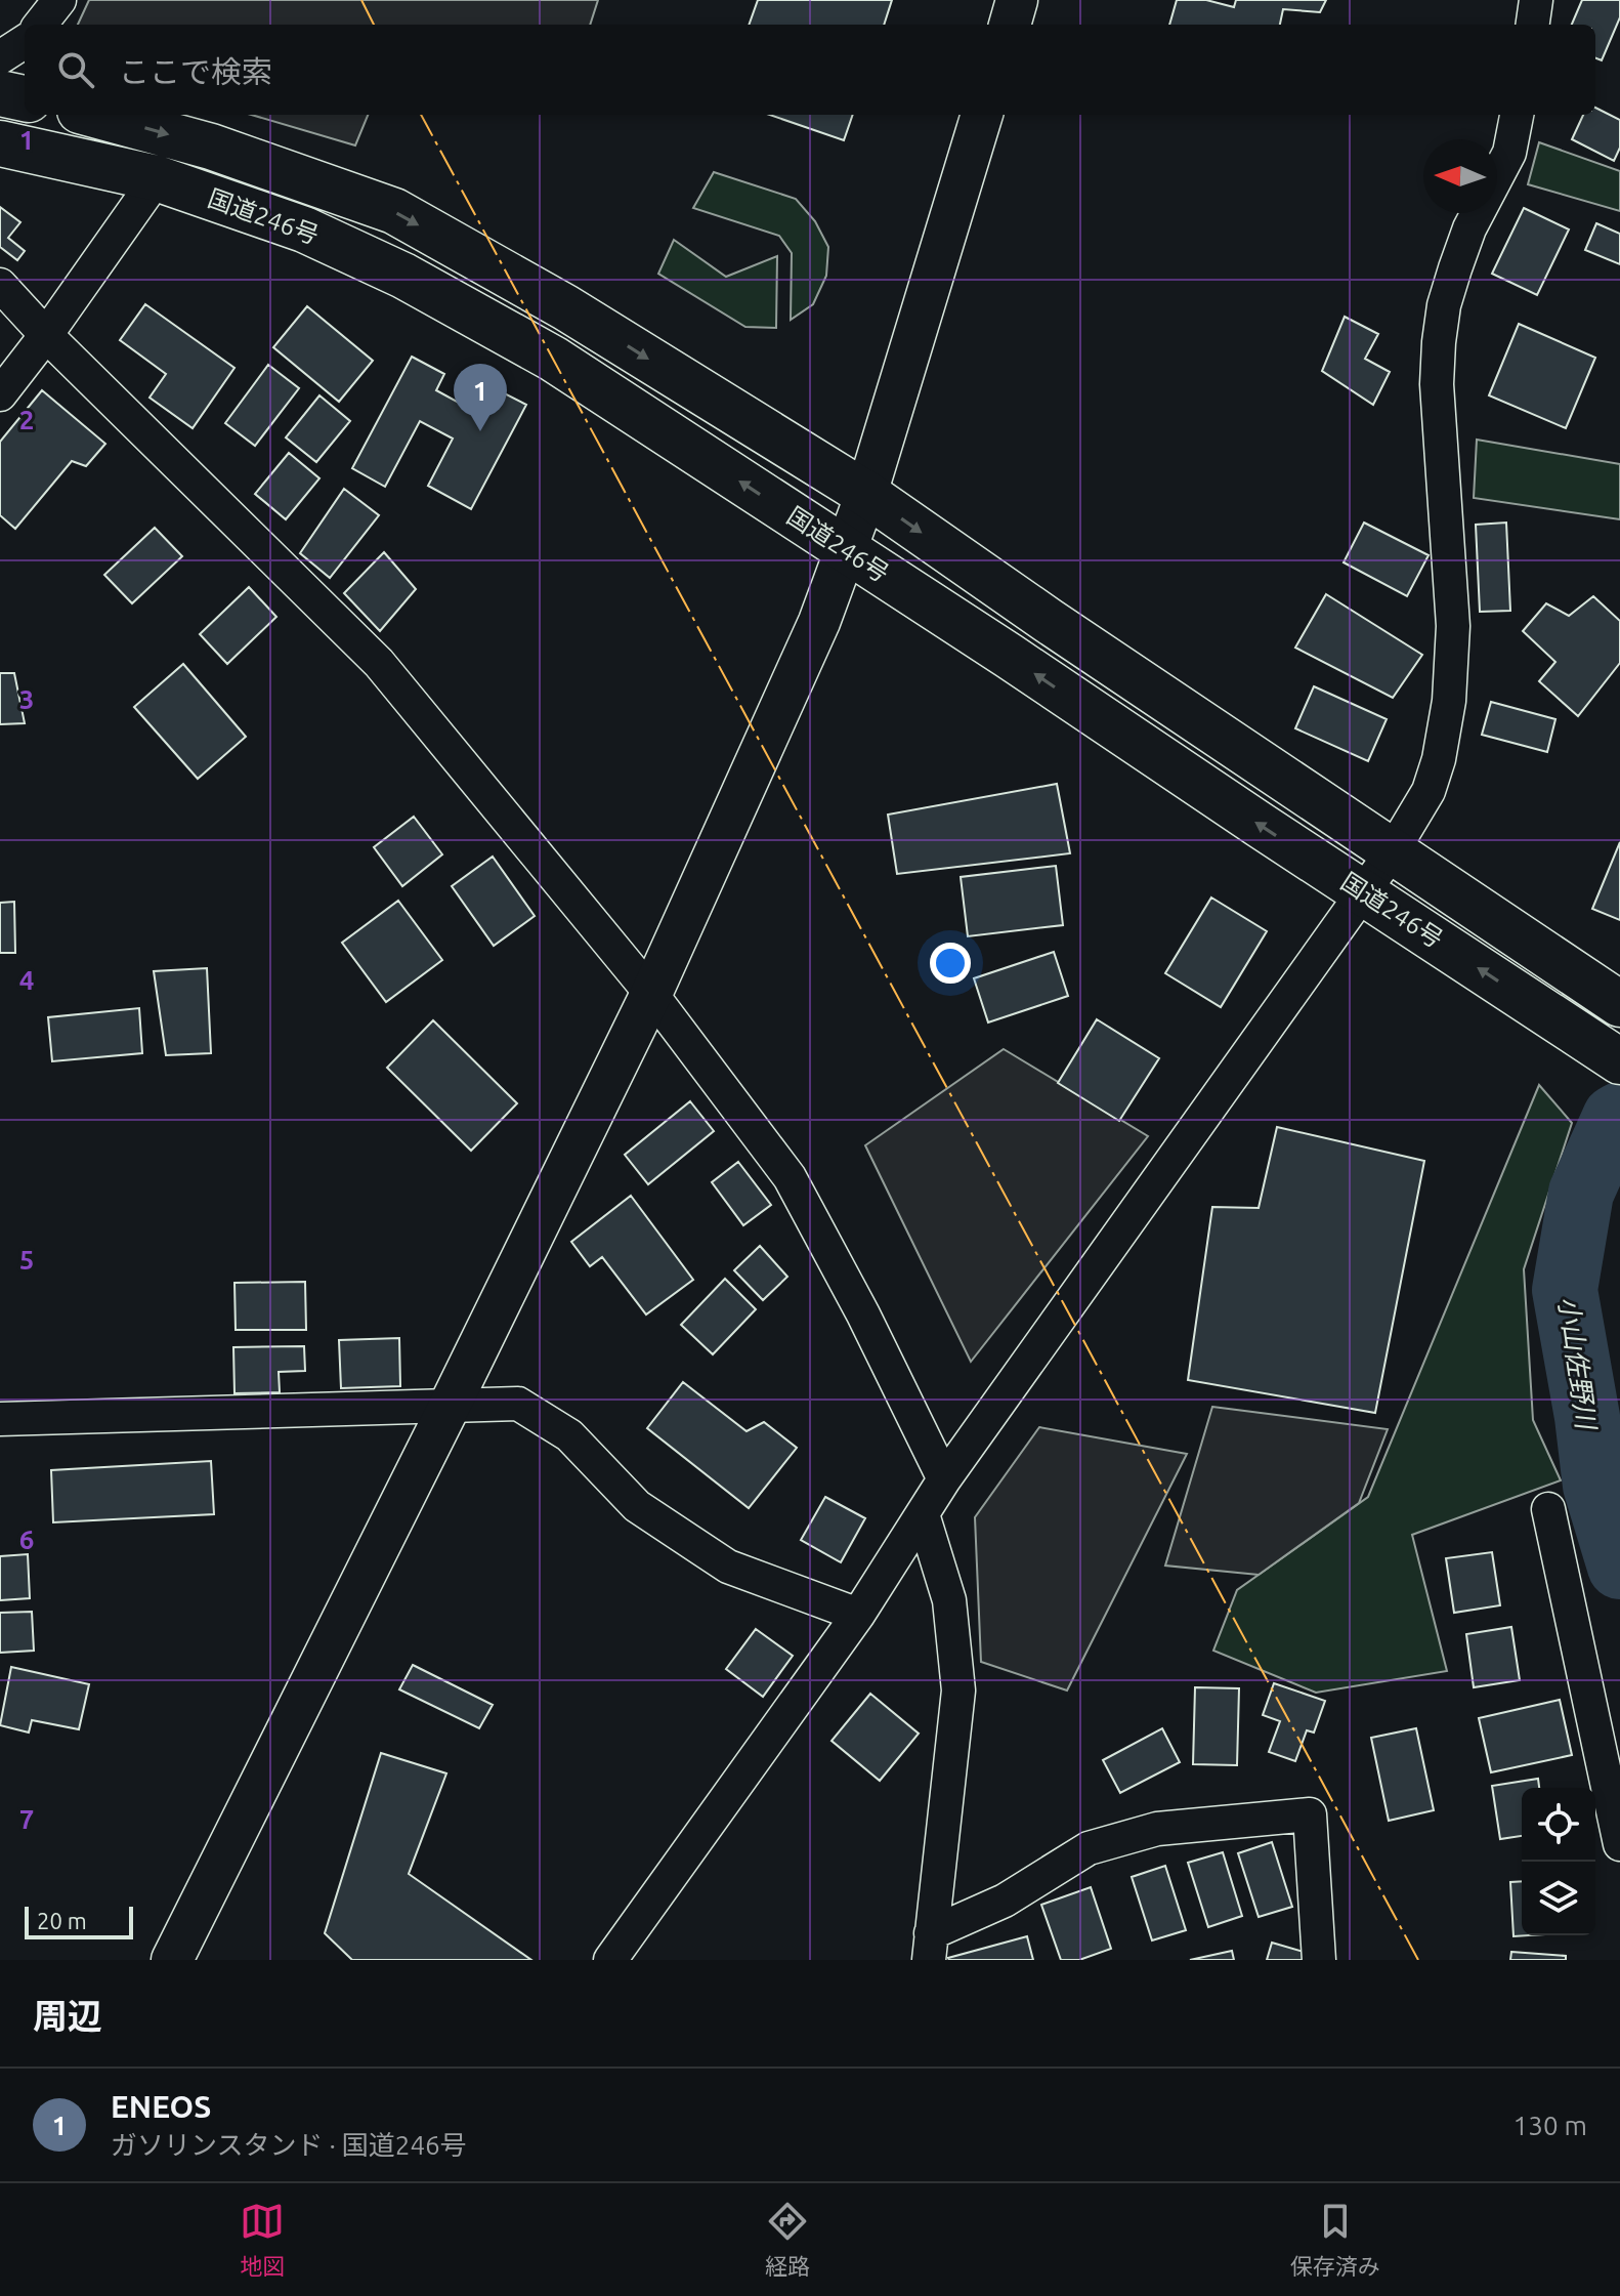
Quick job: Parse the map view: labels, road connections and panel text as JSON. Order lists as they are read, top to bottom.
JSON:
{
  "streets": {
    "highway": ["国道246号"]
  },
  "water": ["小山佐野川"],
  "scale_bar": "20 m",
  "north": "left",
  "page": {
    "search": "ここで検索",
    "pins": "1",
    "scale": "20 m",
    "heading": "周辺",
    "list": [
      {
        "mark": "1",
        "name": "ENEOS",
        "note": "ガソリンスタンド · 国道246号",
        "value": "130 m"
      }
    ],
    "nav": ["地図", "経路", "保存済み"]
  },
  "grid": {
    "rows": [
      "1",
      "2",
      "3",
      "4",
      "5",
      "6",
      "7"
    ]
  }
}
